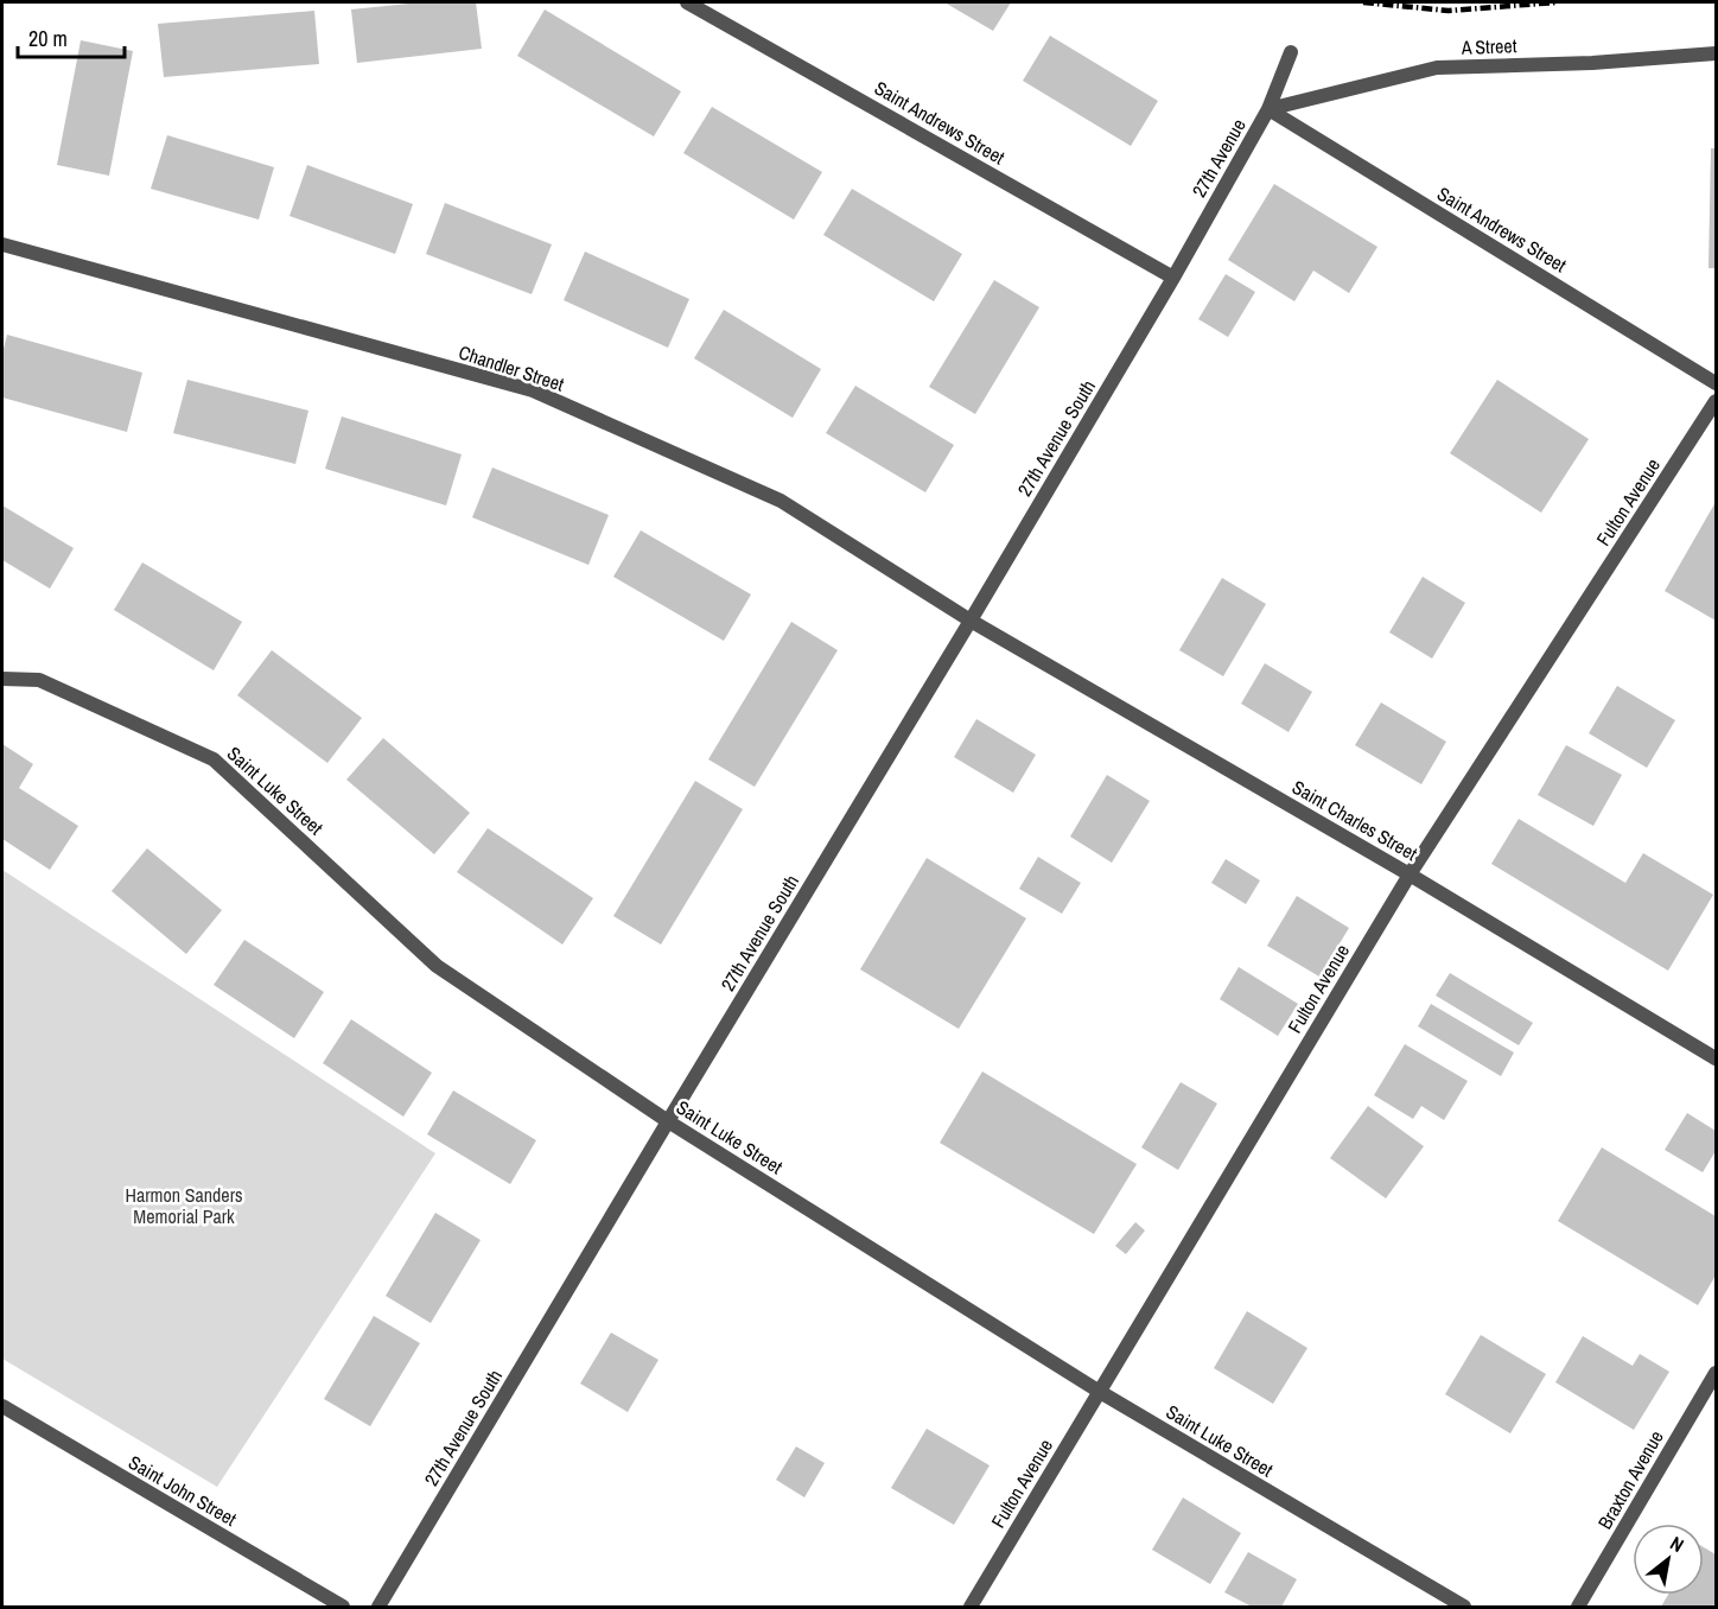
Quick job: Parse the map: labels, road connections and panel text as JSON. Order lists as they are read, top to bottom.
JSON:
{
  "streets": {
    "street": [
      "A Street",
      "Saint Andrews Street",
      "27th Avenue",
      "Chandler Street",
      "27th Avenue South",
      "Fulton Avenue",
      "Saint Luke Street",
      "Saint Charles Street",
      "Braxton Avenue",
      "Saint John Street"
    ]
  },
  "crossings": [
    ["A Street", "Saint Andrews Street"],
    ["A Street", "27th Avenue"],
    ["Saint Andrews Street", "27th Avenue"],
    ["Saint Andrews Street", "27th Avenue South"],
    ["27th Avenue", "27th Avenue South"],
    ["Chandler Street", "27th Avenue South"],
    ["Chandler Street", "Saint Charles Street"],
    ["27th Avenue South", "Saint Luke Street"],
    ["27th Avenue South", "Saint Charles Street"],
    ["Fulton Avenue", "Saint Luke Street"],
    ["Fulton Avenue", "Saint Charles Street"]
  ],
  "parks": ["Harmon Sanders Memorial Park"],
  "scale_bar": "20 m",
  "north": "top right"
}
